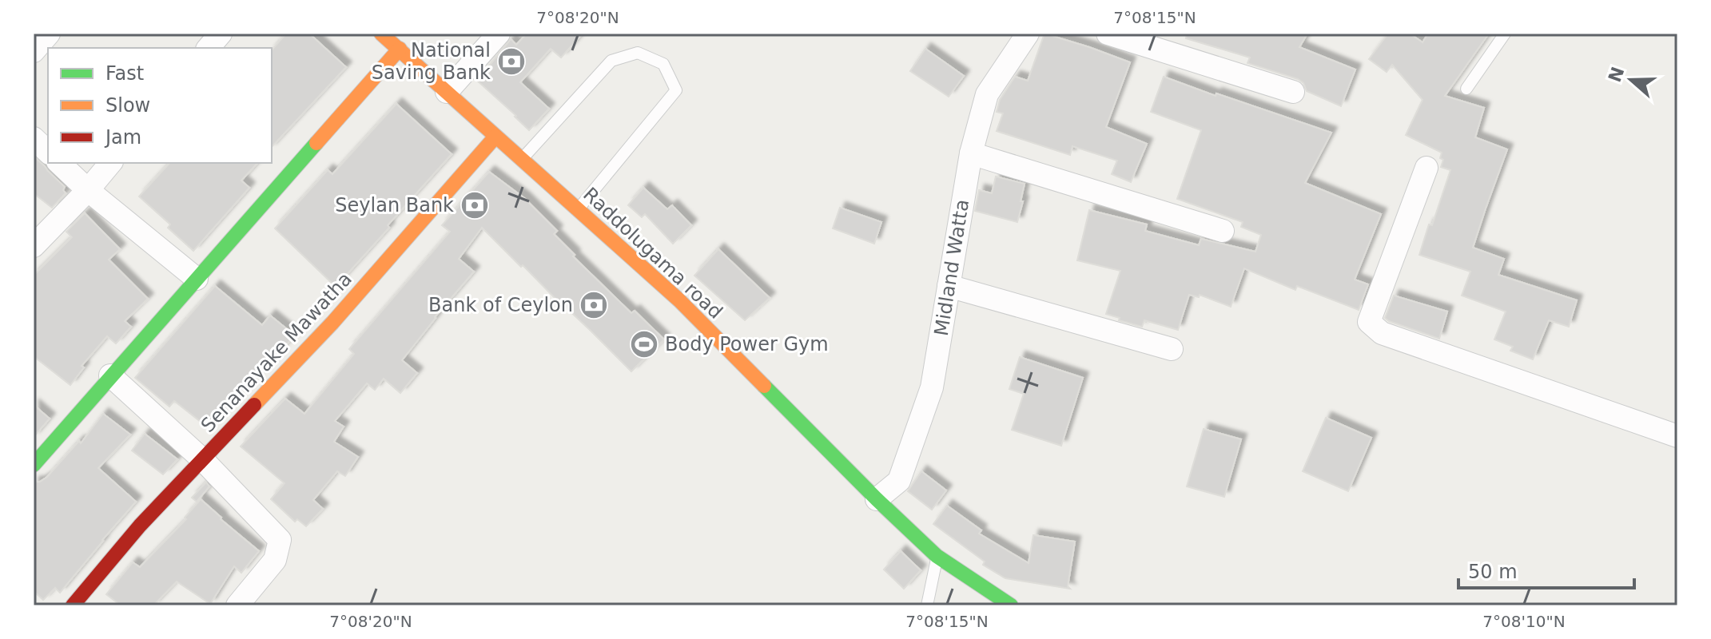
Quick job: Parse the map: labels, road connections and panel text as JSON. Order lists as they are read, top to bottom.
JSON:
{
  "streets": {
    "street": ["Raddolugama road", "Midland Watta", "Senanayake Mawatha"]
  },
  "crossings": [
    ["Raddolugama road", "Midland Watta"],
    ["Raddolugama road", "Senanayake Mawatha"]
  ],
  "places": {
    "bank": ["National Saving Bank", "Seylan Bank", "Bank of Ceylon"],
    "sports": ["Body Power Gym"]
  },
  "legend": ["Fast", "Slow", "Jam"],
  "scale_bar": "50 m",
  "north": "left",
  "coordinates": ["7°08'20\"N", "7°08'15\"N", "7°08'10\"N"]
}
